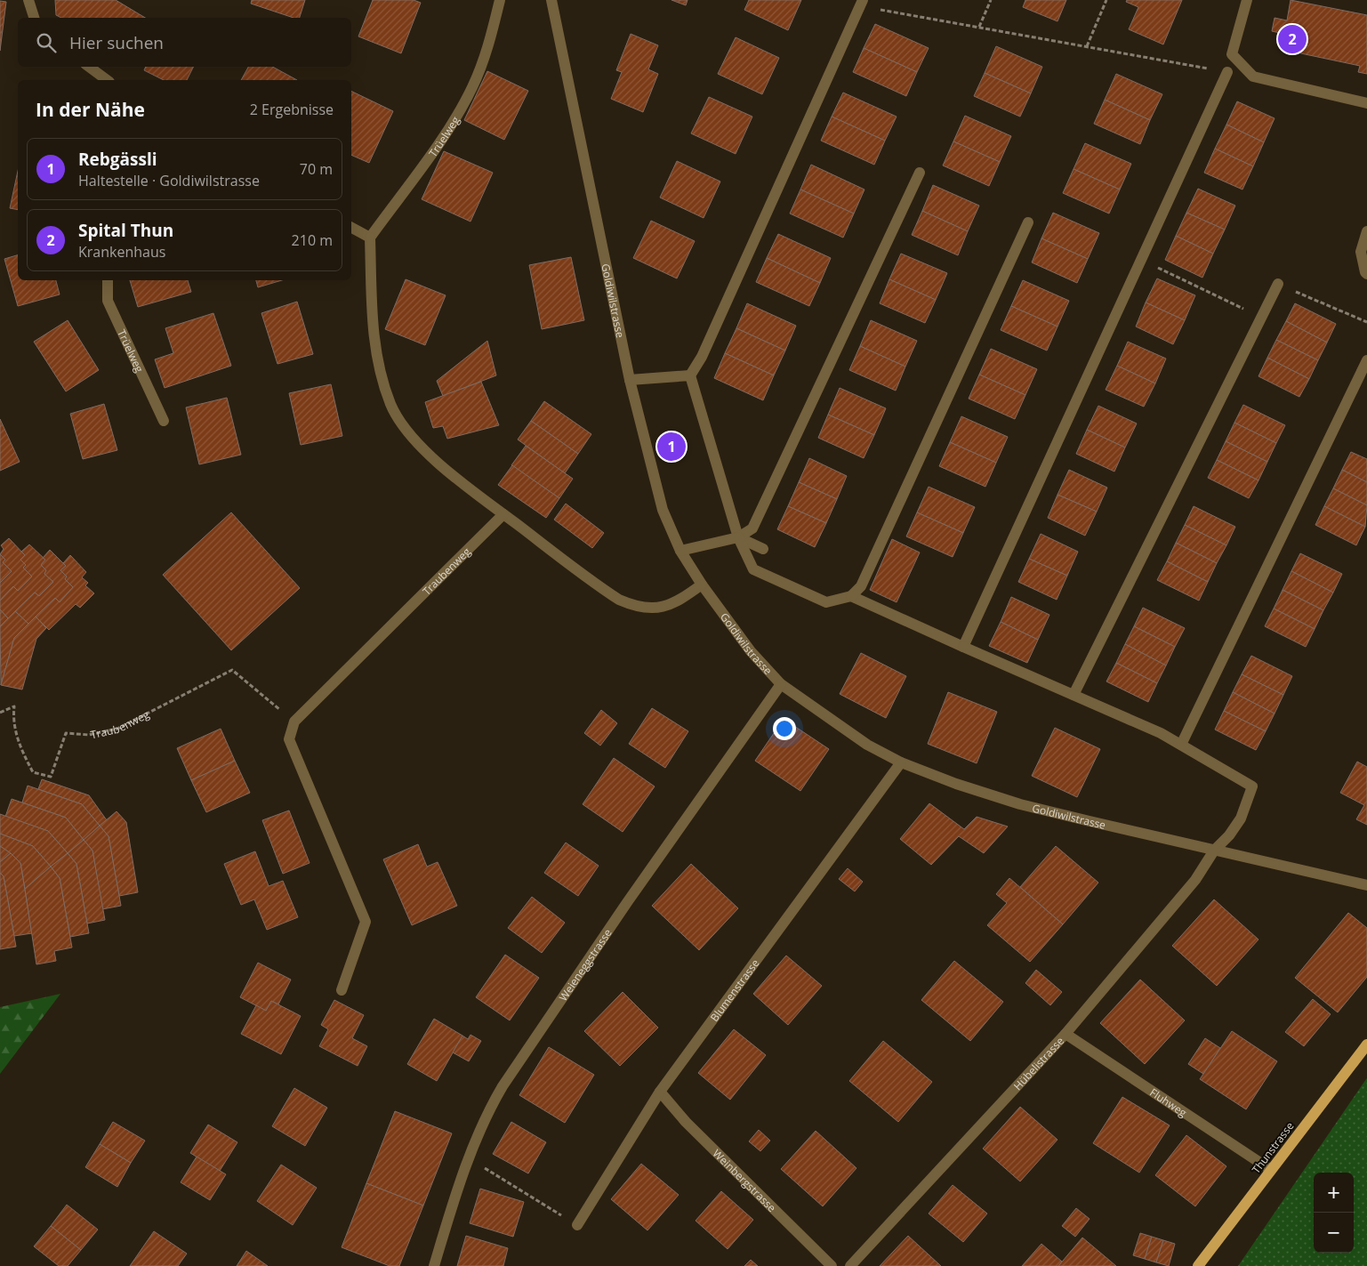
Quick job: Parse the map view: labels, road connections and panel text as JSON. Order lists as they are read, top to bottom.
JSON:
{
  "streets": {
    "main road": ["Thunstrasse"],
    "street": [
      "Trüelweg",
      "Goldiwilstrasse",
      "Traubenweg",
      "Weieneggstrasse",
      "Blumenstrasse",
      "Hübelistrasse",
      "Fluhweg",
      "Weinbergstrasse"
    ]
  },
  "crossings": [
    ["Goldiwilstrasse", "Weieneggstrasse"],
    ["Goldiwilstrasse", "Blumenstrasse"],
    ["Goldiwilstrasse", "Hübelistrasse"],
    ["Blumenstrasse", "Weinbergstrasse"],
    ["Hübelistrasse", "Fluhweg"],
    ["Fluhweg", "Thunstrasse"]
  ],
  "page": {
    "search": "Hier suchen",
    "pins": ["2", "1"],
    "heading": ["In der Nähe", "2 Ergebnisse"],
    "list": [
      {
        "mark": "1",
        "name": "Rebgässli",
        "note": "Haltestelle · Goldiwilstrasse",
        "value": "70 m"
      },
      {
        "mark": "2",
        "name": "Spital Thun",
        "note": "Krankenhaus",
        "value": "210 m"
      }
    ],
    "map_buttons": ["+", "−"]
  }
}
